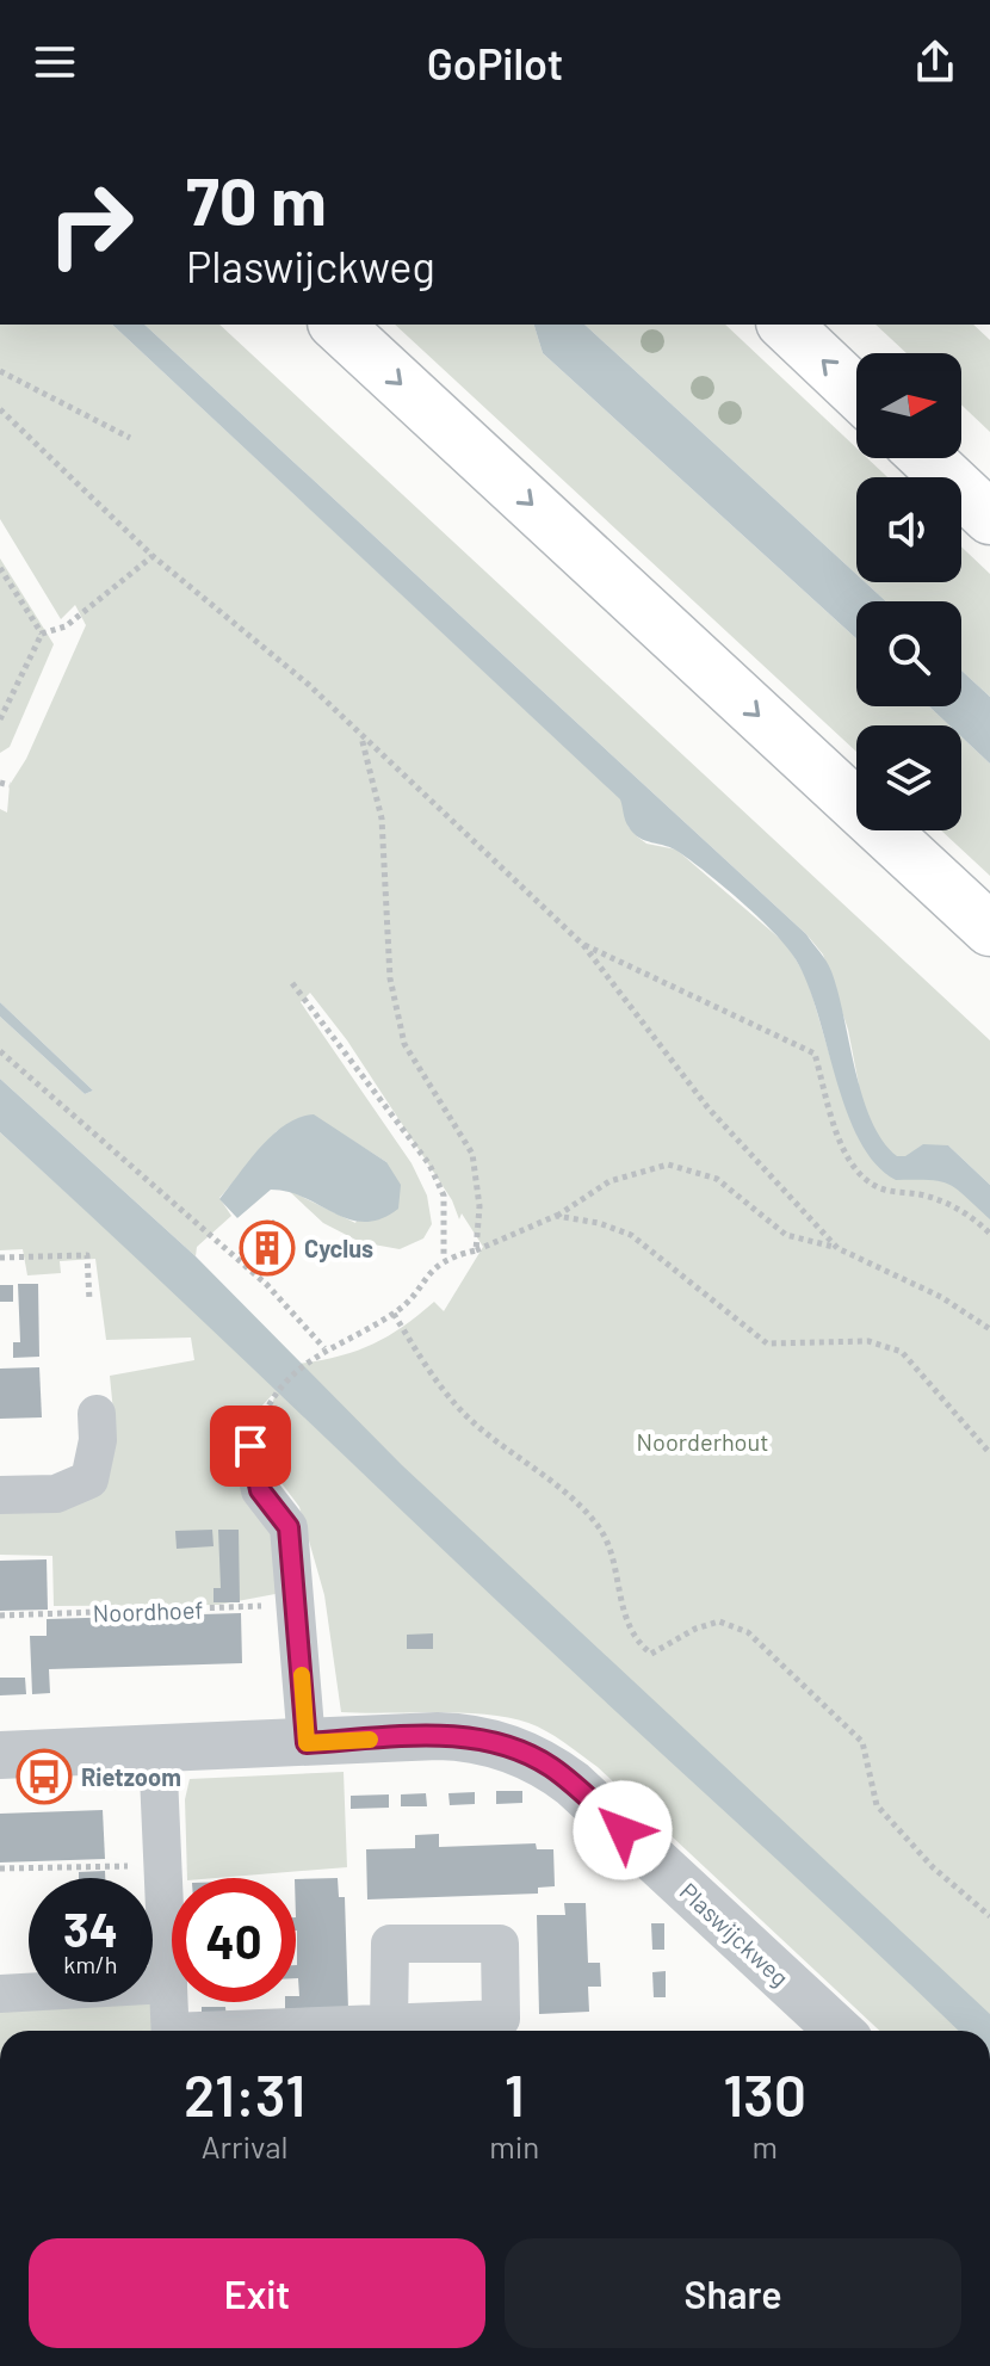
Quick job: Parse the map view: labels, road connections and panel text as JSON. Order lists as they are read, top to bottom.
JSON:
{
  "streets": {
    "street": ["Plaswijckweg"],
    "path": ["Noordhoef"]
  },
  "parks": ["Noorderhout"],
  "places": {
    "building": ["Cyclus"],
    "bus stop": ["Rietzoom"]
  },
  "north": "right",
  "page": {
    "header": "GoPilot",
    "turn": ["70 m", "Plaswijckweg"],
    "speed": "34 km/h",
    "limit": "40",
    "eta": [
      "21:31",
      "Arrival",
      "1",
      "min",
      "130",
      "m"
    ],
    "buttons": ["Exit", "Share"]
  }
}
